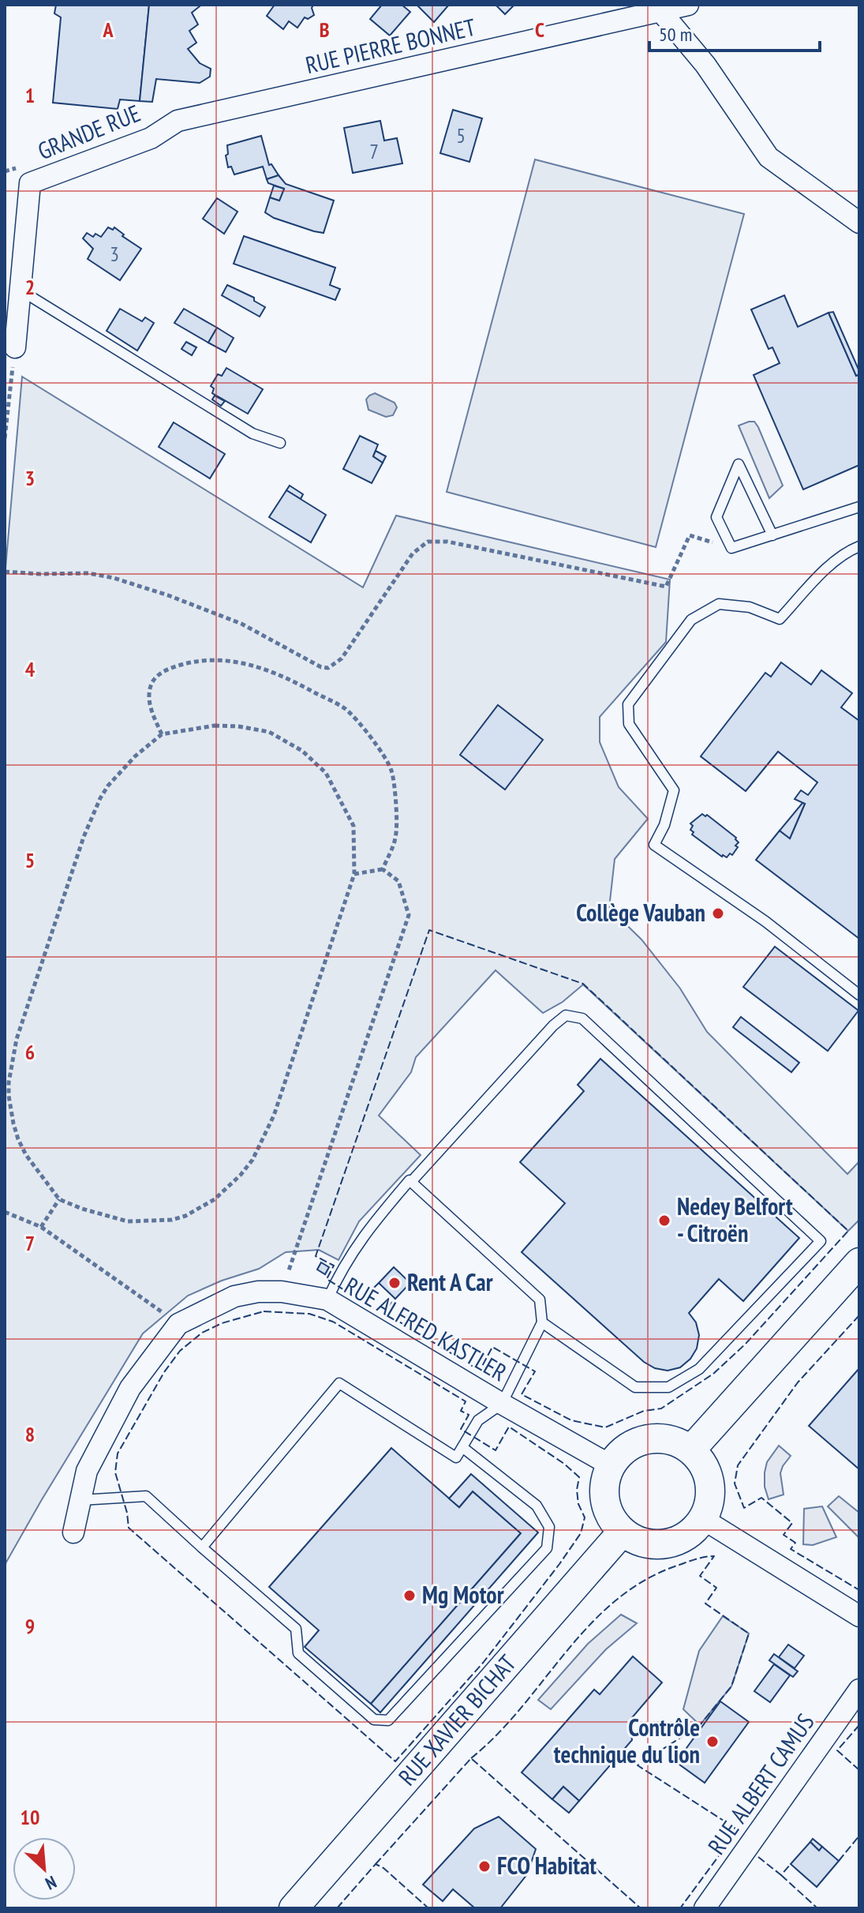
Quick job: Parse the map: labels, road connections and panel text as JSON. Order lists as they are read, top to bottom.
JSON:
{
  "streets": {
    "main road": ["RUE XAVIER BICHAT"],
    "street": [
      "RUE PIERRE BONNET",
      "GRANDE RUE",
      "RUE ALFRED KASTLER",
      "RUE ALBERT CAMUS"
    ]
  },
  "crossings": [
    ["RUE PIERRE BONNET", "GRANDE RUE"],
    ["RUE ALFRED KASTLER", "RUE XAVIER BICHAT"]
  ],
  "places": [
    "Collège Vauban",
    "Nedey Belfort - Citroën",
    "Rent A Car",
    "Mg Motor",
    "Contrôle technique du lion",
    "FCO Habitat"
  ],
  "house_numbers": ["5", "7", "3"],
  "scale_bar": "50 m",
  "north": "bottom right",
  "grid": {
    "columns": ["A", "B", "C"],
    "rows": [
      "1",
      "2",
      "3",
      "4",
      "5",
      "6",
      "7",
      "8",
      "9",
      "10"
    ]
  }
}
